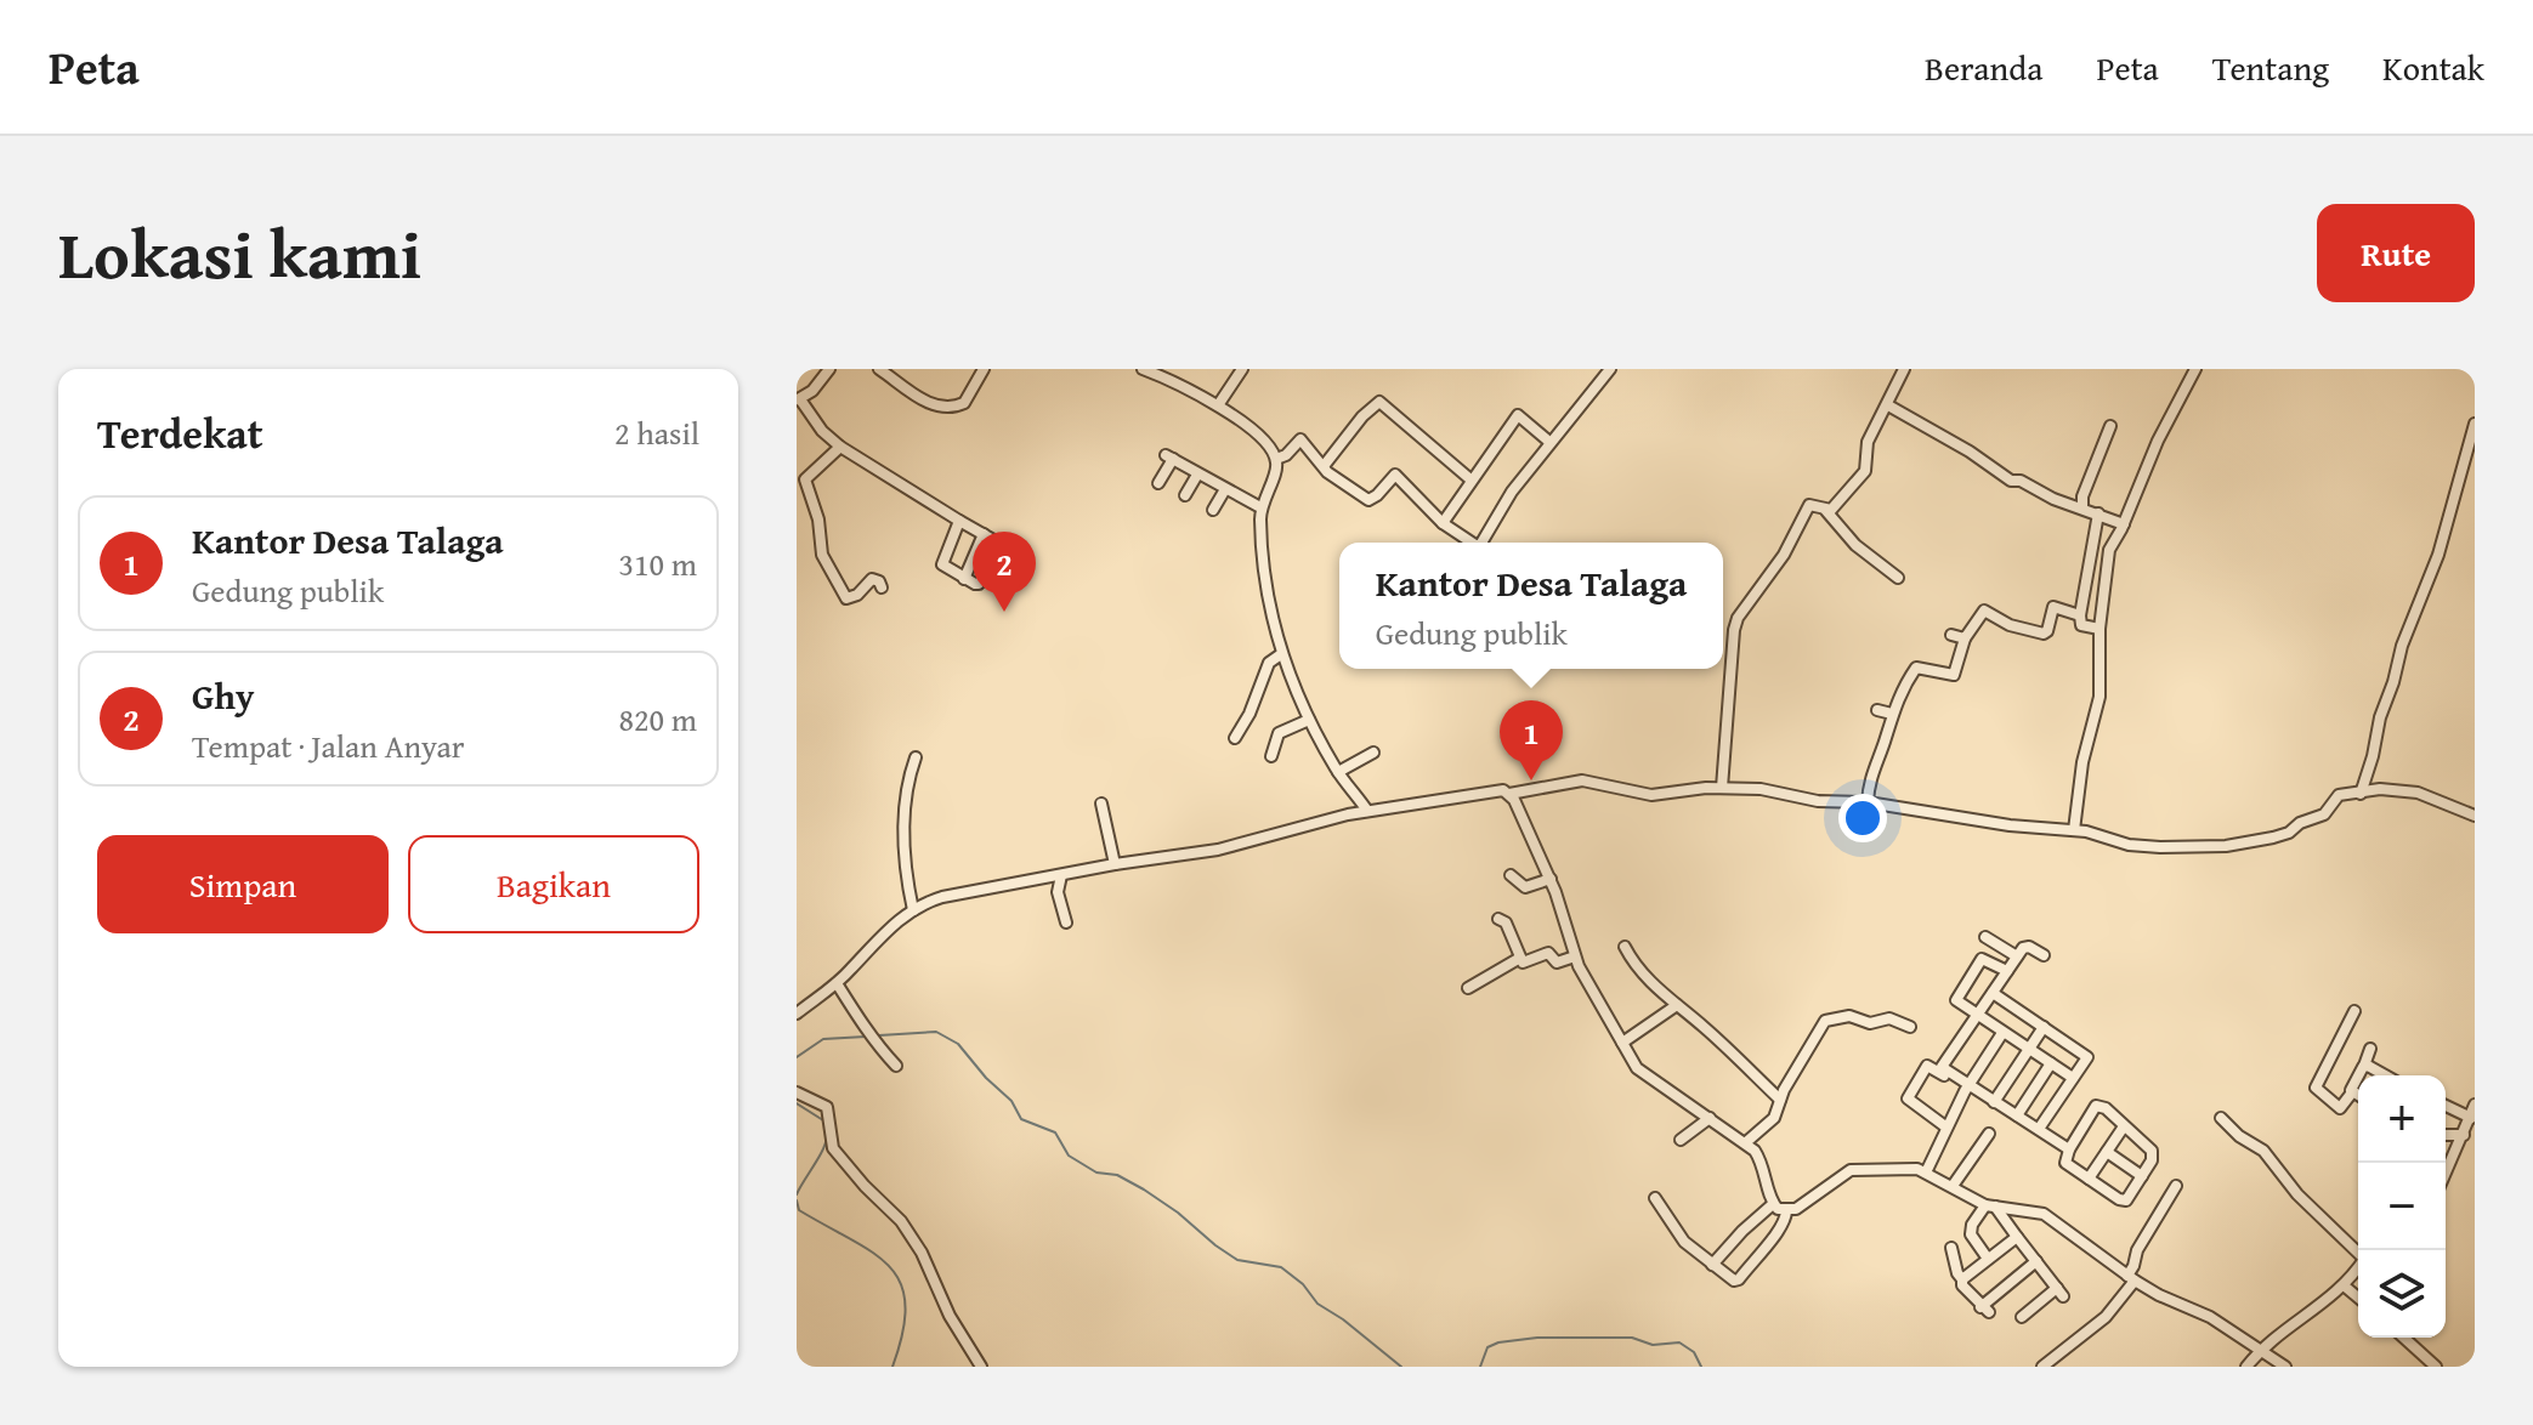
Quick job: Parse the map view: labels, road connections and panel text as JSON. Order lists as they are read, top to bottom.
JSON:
{
  "page": {
    "header": "Peta",
    "nav": [
      "Beranda",
      "Peta",
      "Tentang",
      "Kontak"
    ],
    "title": "Lokasi kami",
    "buttons": [
      "Rute",
      ["Simpan", "Bagikan"]
    ],
    "heading": ["Terdekat", "2 hasil"],
    "list": [
      {
        "mark": "1",
        "name": "Kantor Desa Talaga",
        "note": "Gedung publik",
        "value": "310 m"
      },
      {
        "mark": "2",
        "name": "Ghy",
        "note": "Tempat · Jalan Anyar",
        "value": "820 m"
      }
    ],
    "pins": ["2", "1"],
    "popup": ["Kantor Desa Talaga", "Gedung publik"],
    "map_buttons": ["+", "−"]
  }
}
